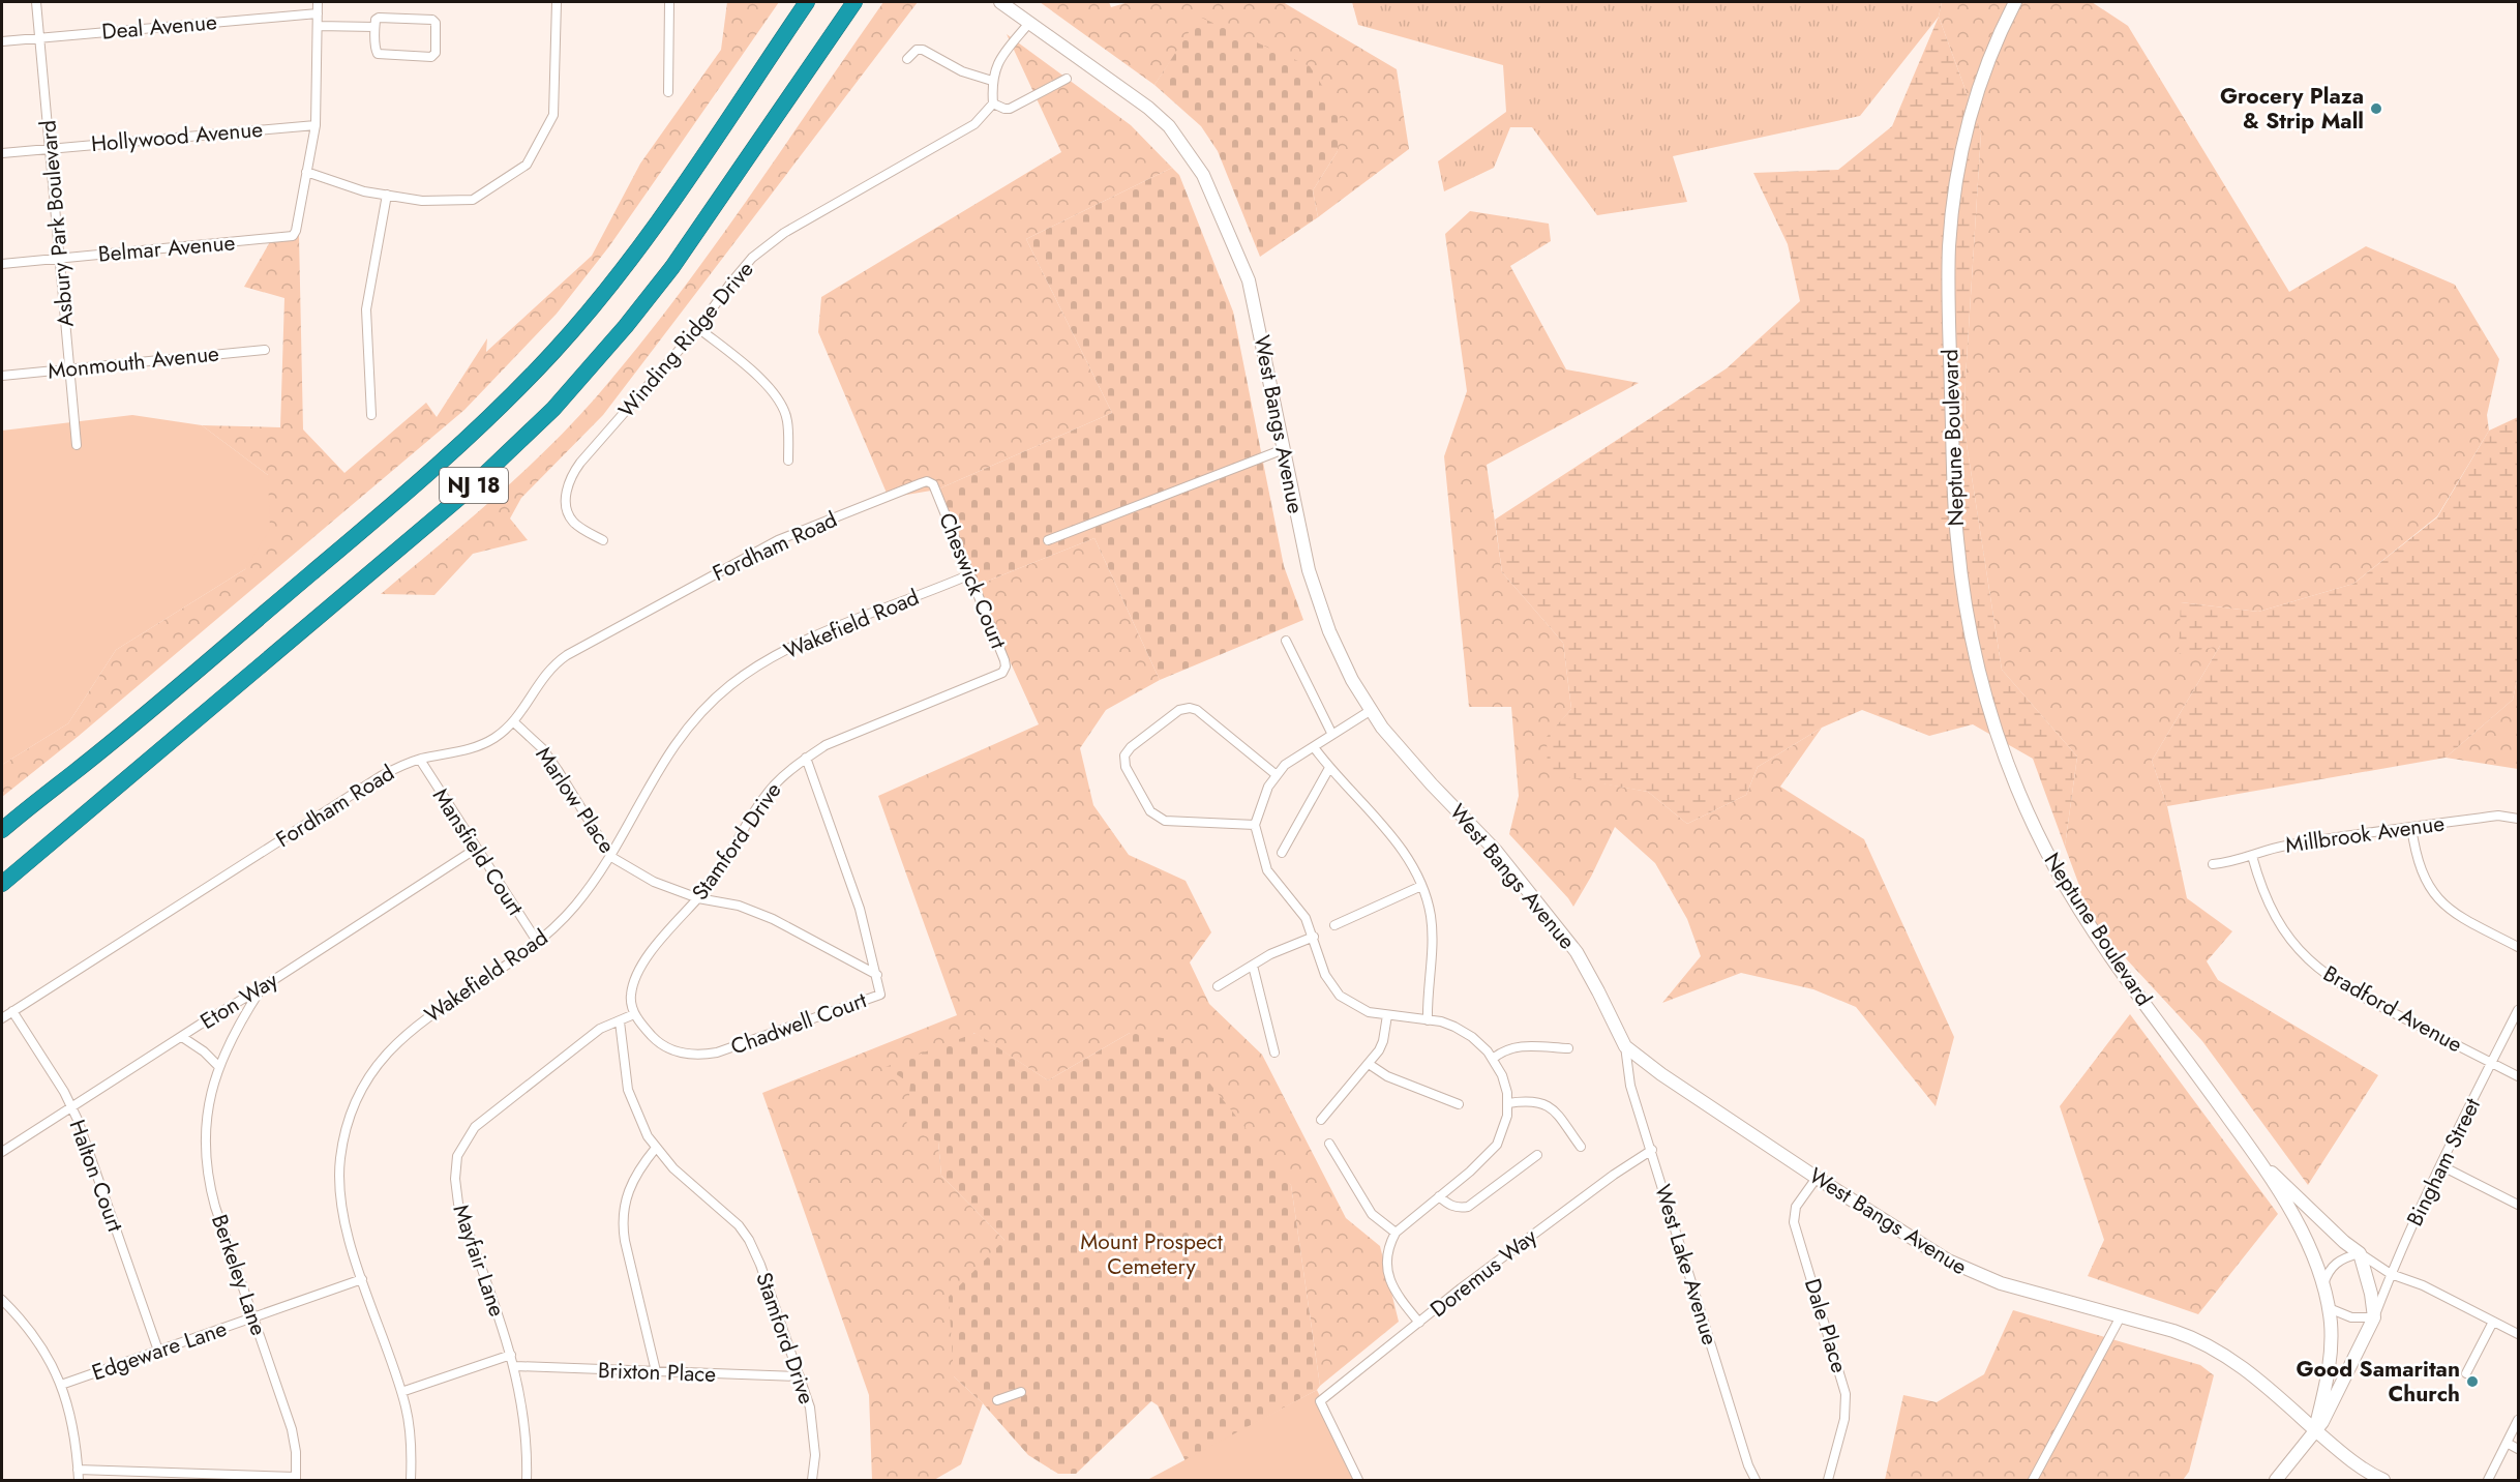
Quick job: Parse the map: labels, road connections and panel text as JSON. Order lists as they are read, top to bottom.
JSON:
{
  "streets": {
    "highway": ["NJ 18"],
    "street": [
      "Deal Avenue",
      "Hollywood Avenue",
      "Asbury Park Boulevard",
      "Belmar Avenue",
      "Winding Ridge Drive",
      "Monmouth Avenue",
      "West Bangs Avenue",
      "Neptune Boulevard",
      "Fordham Road",
      "Cheswick Court",
      "Wakefield Road",
      "Marlow Place",
      "Millbrook Avenue",
      "Stamford Drive",
      "Mansfield Court",
      "Eton Way",
      "Bradford Avenue",
      "Chadwell Court",
      "Bingham Street",
      "Halton Court",
      "Mayfair Lane",
      "West Lake Avenue",
      "Doremus Way",
      "Berkeley Lane",
      "Dale Place",
      "Edgeware Lane",
      "Brixton Place"
    ]
  },
  "crossings": [
    ["Deal Avenue", "Asbury Park Boulevard"],
    ["Hollywood Avenue", "Asbury Park Boulevard"],
    ["Asbury Park Boulevard", "Belmar Avenue"],
    ["Asbury Park Boulevard", "Monmouth Avenue"],
    ["West Bangs Avenue", "Neptune Boulevard"],
    ["West Bangs Avenue", "Bingham Street"],
    ["West Bangs Avenue", "West Lake Avenue"],
    ["West Bangs Avenue", "Dale Place"],
    ["Neptune Boulevard", "Bingham Street"],
    ["Fordham Road", "Cheswick Court"],
    ["Fordham Road", "Marlow Place"],
    ["Fordham Road", "Mansfield Court"],
    ["Fordham Road", "Halton Court"],
    ["Cheswick Court", "Wakefield Road"],
    ["Cheswick Court", "Stamford Drive"],
    ["Wakefield Road", "Marlow Place"],
    ["Wakefield Road", "Mansfield Court"],
    ["Wakefield Road", "Edgeware Lane"],
    ["Marlow Place", "Stamford Drive"],
    ["Marlow Place", "Chadwell Court"],
    ["Millbrook Avenue", "Bradford Avenue"],
    ["Stamford Drive", "Chadwell Court"],
    ["Stamford Drive", "Mayfair Lane"],
    ["Stamford Drive", "Brixton Place"],
    ["Mansfield Court", "Eton Way"],
    ["Eton Way", "Halton Court"],
    ["Eton Way", "Berkeley Lane"],
    ["Bradford Avenue", "Bingham Street"],
    ["Chadwell Court", "Mayfair Lane"],
    ["Halton Court", "Edgeware Lane"],
    ["Mayfair Lane", "Brixton Place"],
    ["West Lake Avenue", "Doremus Way"],
    ["Berkeley Lane", "Edgeware Lane"]
  ],
  "parks": ["Mount Prospect Cemetery"],
  "places": ["Grocery Plaza & Strip Mall", "Good Samaritan Church"]
}
